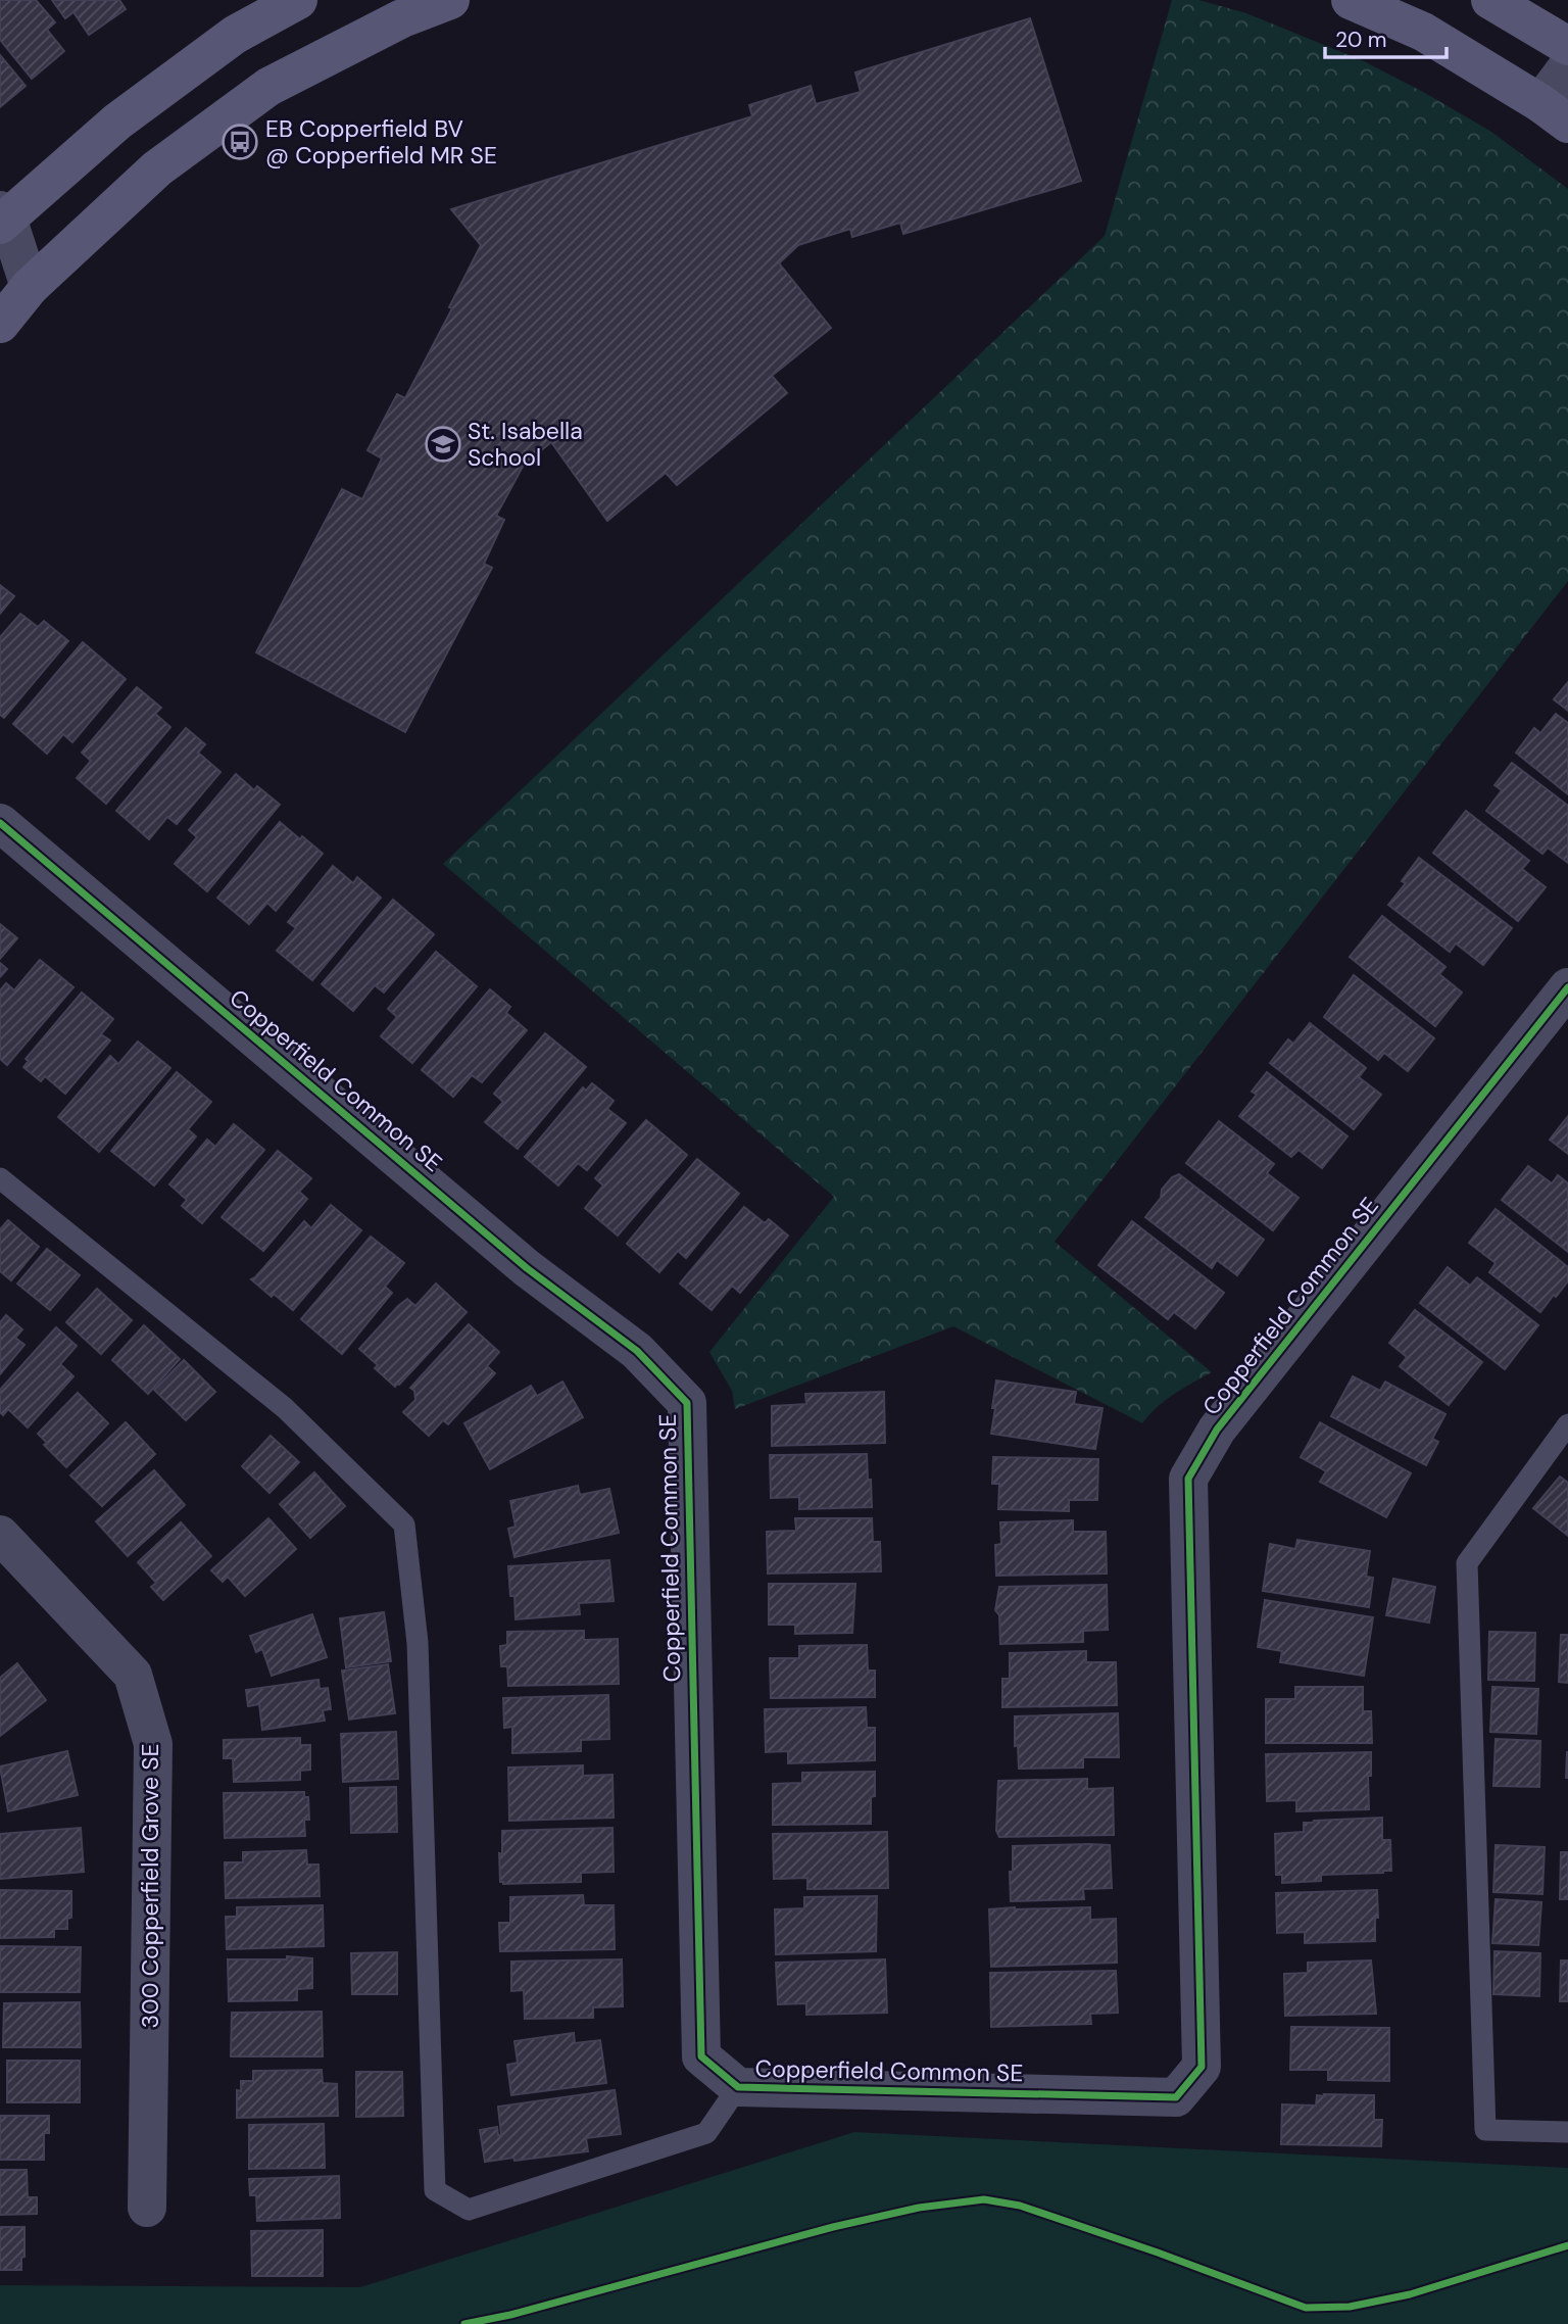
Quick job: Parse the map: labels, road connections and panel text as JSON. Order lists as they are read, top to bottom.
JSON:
{
  "streets": {
    "street": ["Copperfield Common SE", "300 Copperfield Grove SE"]
  },
  "places": {
    "bus stop": ["EB Copperfield BV @ Copperfield MR SE"],
    "school or university": ["St. Isabella School"]
  },
  "scale_bar": "20 m"
}
